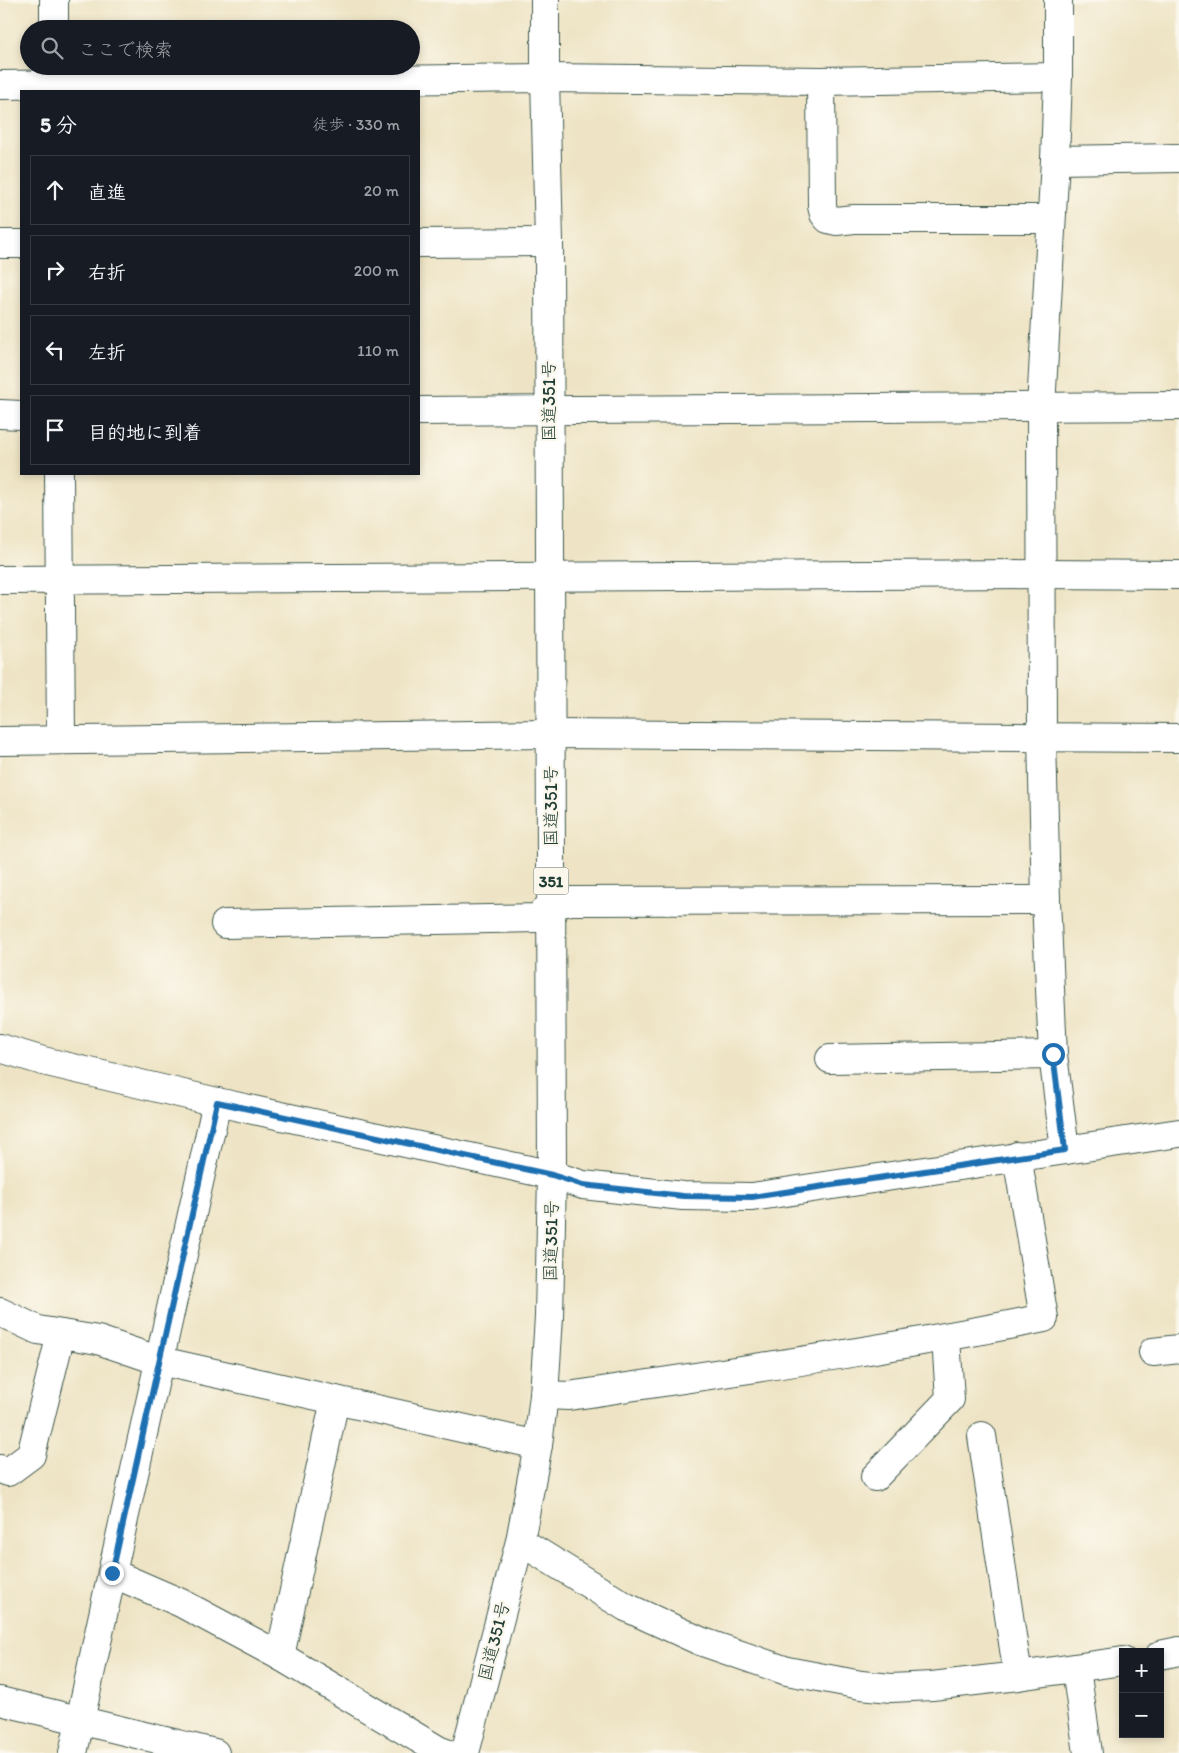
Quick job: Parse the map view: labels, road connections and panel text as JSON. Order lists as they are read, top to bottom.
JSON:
{
  "streets": {
    "main road": ["国道351号", "351"]
  },
  "page": {
    "search": "ここで検索",
    "heading": ["5 分", "徒歩 · 330 m"],
    "list": [
      ["直進", "20 m"],
      ["右折", "200 m"],
      ["左折", "110 m"],
      "目的地に到着"
    ],
    "map_buttons": ["+", "−"]
  }
}
